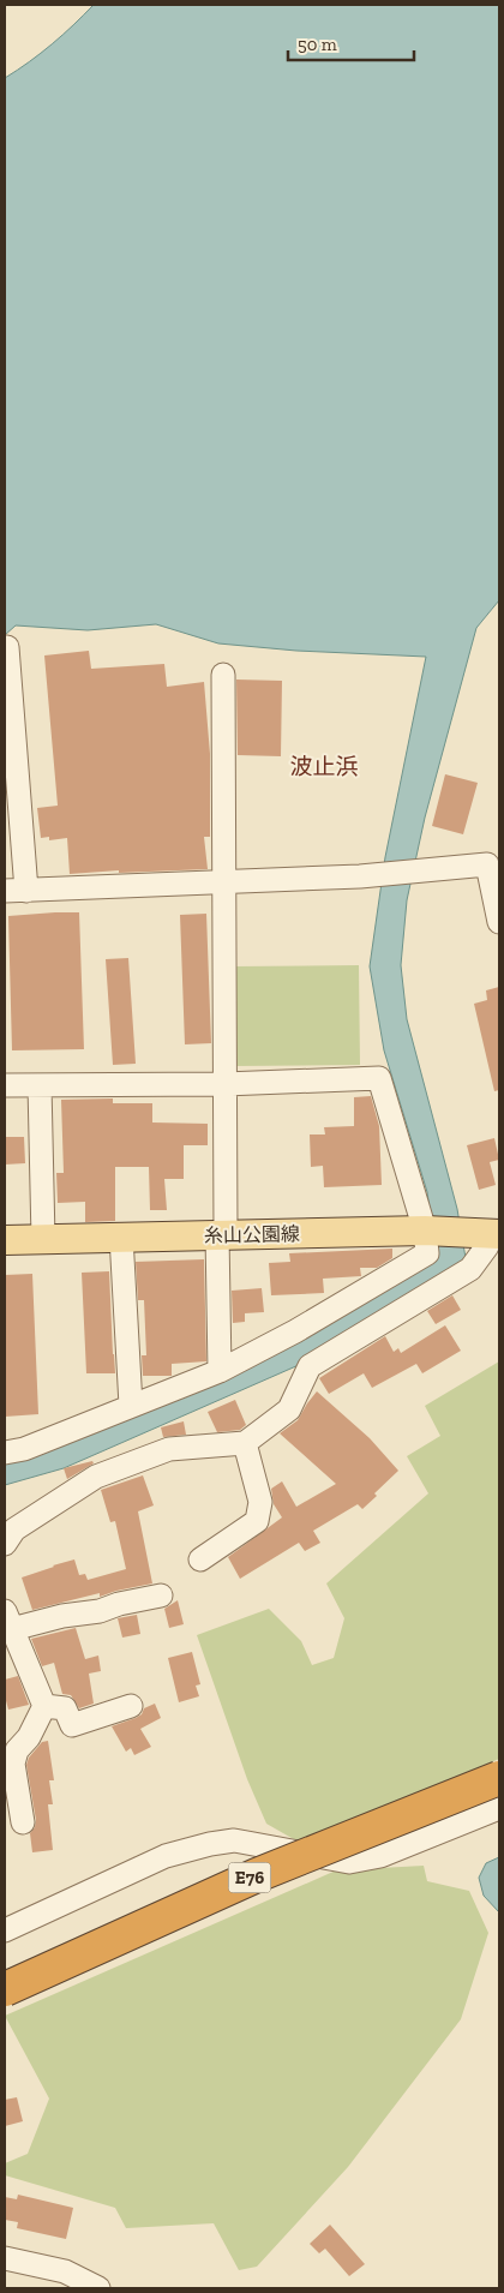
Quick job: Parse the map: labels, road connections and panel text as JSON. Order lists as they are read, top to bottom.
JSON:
{
  "streets": {
    "highway": ["E76"],
    "main road": ["糸山公園線"]
  },
  "districts": ["波止浜"],
  "scale_bar": "50 m"
}
